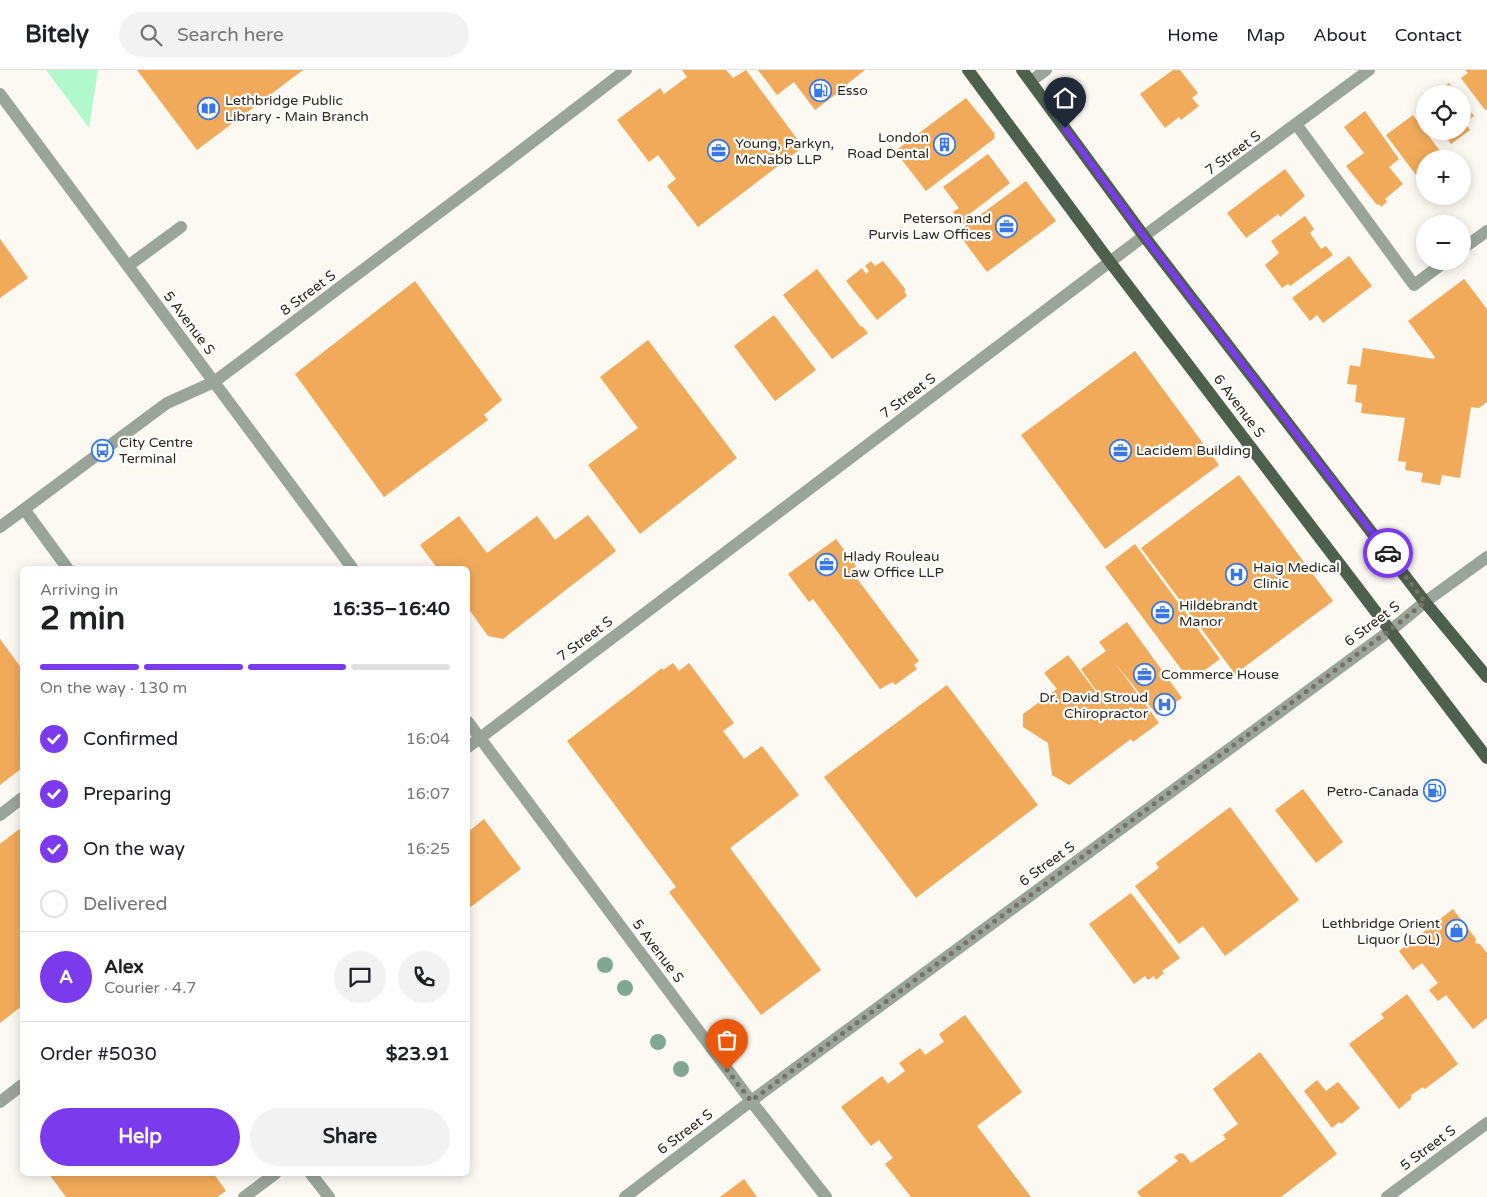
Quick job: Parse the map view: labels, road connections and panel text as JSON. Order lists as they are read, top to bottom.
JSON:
{
  "streets": {
    "main road": ["6 Avenue S"],
    "street": [
      "7 Street S",
      "8 Street S",
      "5 Avenue S",
      "6 Street S",
      "5 Street S"
    ]
  },
  "crossings": [
    ["7 Street S", "5 Avenue S"],
    ["7 Street S", "6 Avenue S"],
    ["8 Street S", "5 Avenue S"],
    ["5 Avenue S", "6 Street S"],
    ["6 Avenue S", "6 Street S"]
  ],
  "places": {
    "fuel station": ["Esso", "Petro-Canada"],
    "library": ["Lethbridge Public Library - Main Branch"],
    "building": ["London Road Dental"],
    "office": [
      "Young, Parkyn, McNabb LLP",
      "Peterson and Purvis Law Offices",
      "Lacidem Building",
      "Hlady Rouleau Law Office LLP",
      "Hildebrandt Manor",
      "Commerce House"
    ],
    "bus stop": ["City Centre Terminal"],
    "hospital": ["Haig Medical Clinic", "Dr. David Stroud Chiropractor"],
    "shop": ["Lethbridge Orient Liquor (LOL)"]
  },
  "page": {
    "header": "Bitely",
    "search": "Search here",
    "nav": [
      "Home",
      "Map",
      "About",
      "Contact"
    ],
    "map_buttons": ["+", "−"],
    "heading": ["2 min", "Arriving in", "16:35–16:40"],
    "panel": [
      "Alex",
      "Courier · 4.7",
      "Order #5030",
      "$23.91"
    ],
    "bar": "On the way · 130 m",
    "list": [
      ["Confirmed", "16:04"],
      ["Preparing", "16:07"],
      ["On the way", "16:25"],
      "Delivered"
    ],
    "round": "A",
    "buttons": ["Help", "Share"]
  }
}
